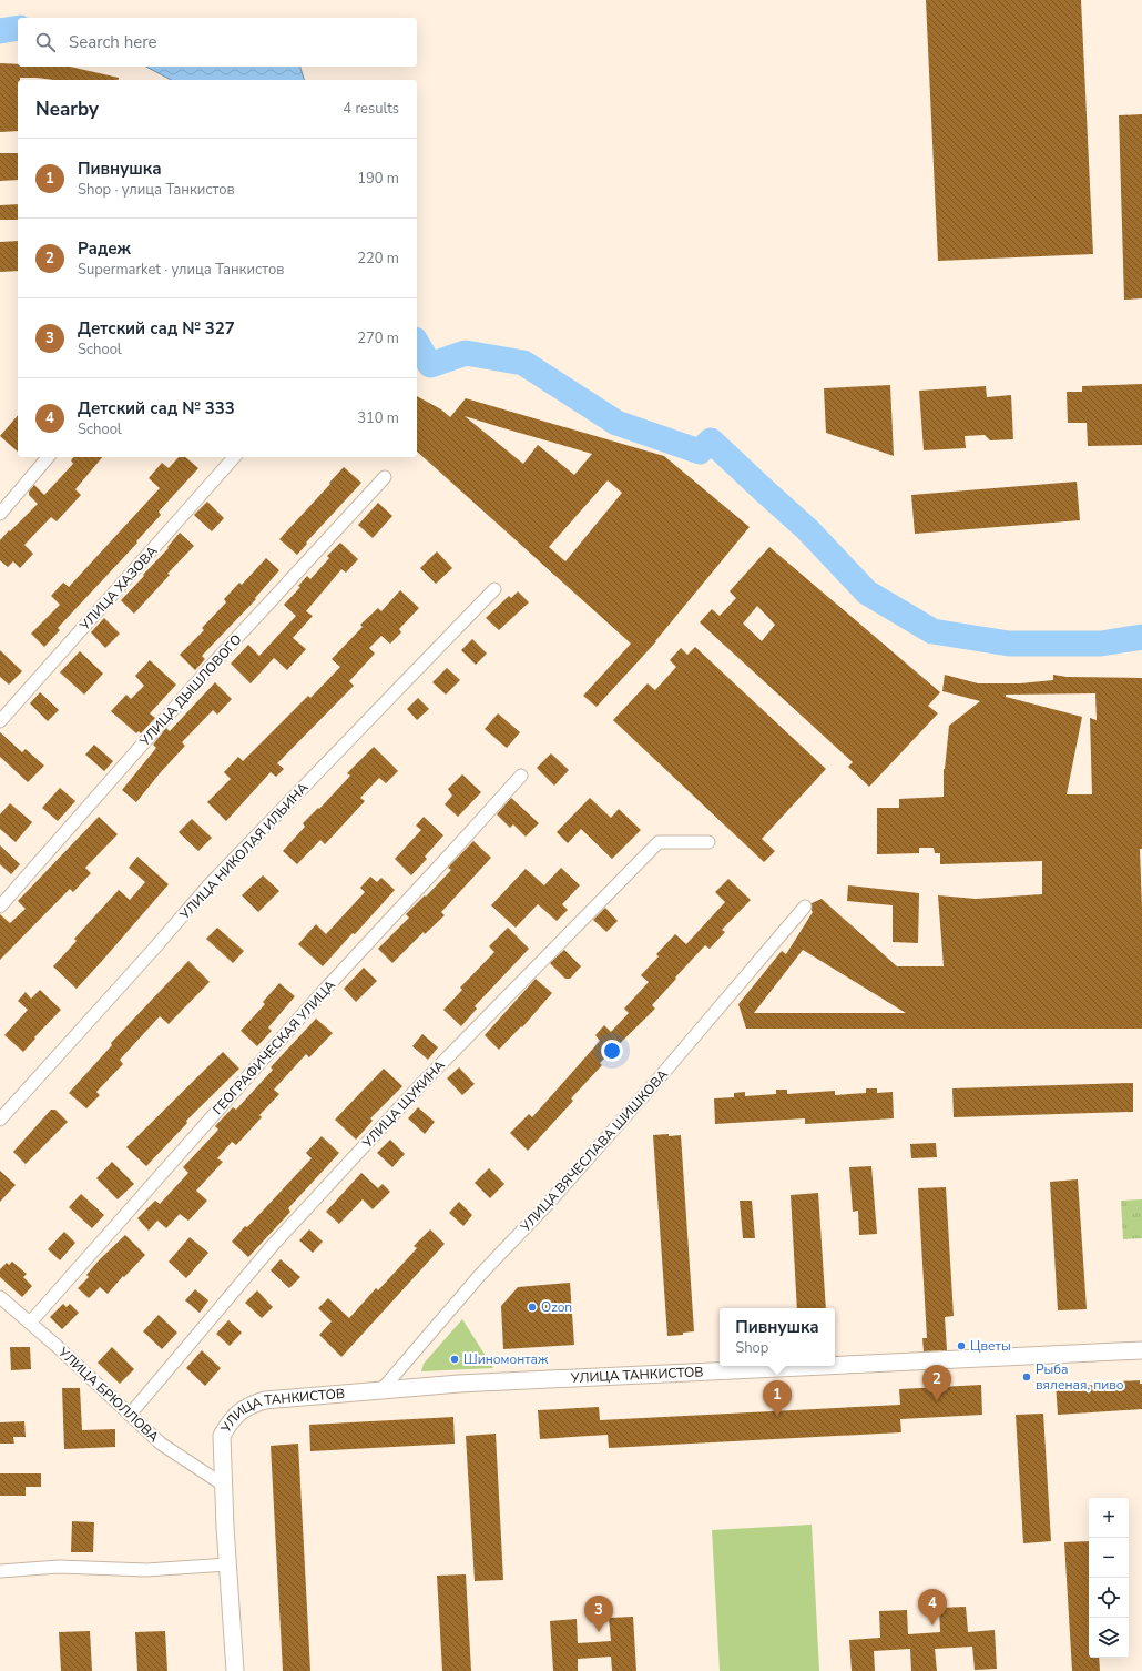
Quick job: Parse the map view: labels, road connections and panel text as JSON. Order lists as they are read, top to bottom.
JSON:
{
  "streets": {
    "main road": ["УЛИЦА ТАНКИСТОВ"],
    "street": [
      "УЛИЦА ХАЗОВА",
      "УЛИЦА ДЫШЛОВОГО",
      "УЛИЦА НИКОЛАЯ ИЛЬИНА",
      "ГЕОГРАФИЧЕСКАЯ УЛИЦА",
      "УЛИЦА ЩУКИНА",
      "УЛИЦА ВЯЧЕСЛАВА ШИШКОВА",
      "УЛИЦА БРЮЛЛОВА"
    ]
  },
  "crossings": [
    ["ГЕОГРАФИЧЕСКАЯ УЛИЦА", "УЛИЦА БРЮЛЛОВА"],
    ["УЛИЦА ЩУКИНА", "УЛИЦА БРЮЛЛОВА"],
    ["УЛИЦА ВЯЧЕСЛАВА ШИШКОВА", "УЛИЦА ТАНКИСТОВ"],
    ["УЛИЦА ТАНКИСТОВ", "УЛИЦА БРЮЛЛОВА"]
  ],
  "places": [
    "Ozon",
    "Цветы",
    "Шиномонтаж",
    "Рыба вяленая, пиво"
  ],
  "page": {
    "search": "Search here",
    "heading": ["Nearby", "4 results"],
    "list": [
      {
        "mark": "1",
        "name": "Пивнушка",
        "note": "Shop · улица Танкистов",
        "value": "190 m"
      },
      {
        "mark": "2",
        "name": "Радеж",
        "note": "Supermarket · улица Танкистов",
        "value": "220 m"
      },
      {
        "mark": "3",
        "name": "Детский сад № 327",
        "note": "School",
        "value": "270 m"
      },
      {
        "mark": "4",
        "name": "Детский сад № 333",
        "note": "School",
        "value": "310 m"
      }
    ],
    "popup": ["Пивнушка", "Shop"],
    "pins": [
      "2",
      "1",
      "4",
      "3"
    ],
    "map_buttons": ["+", "−"]
  }
}
